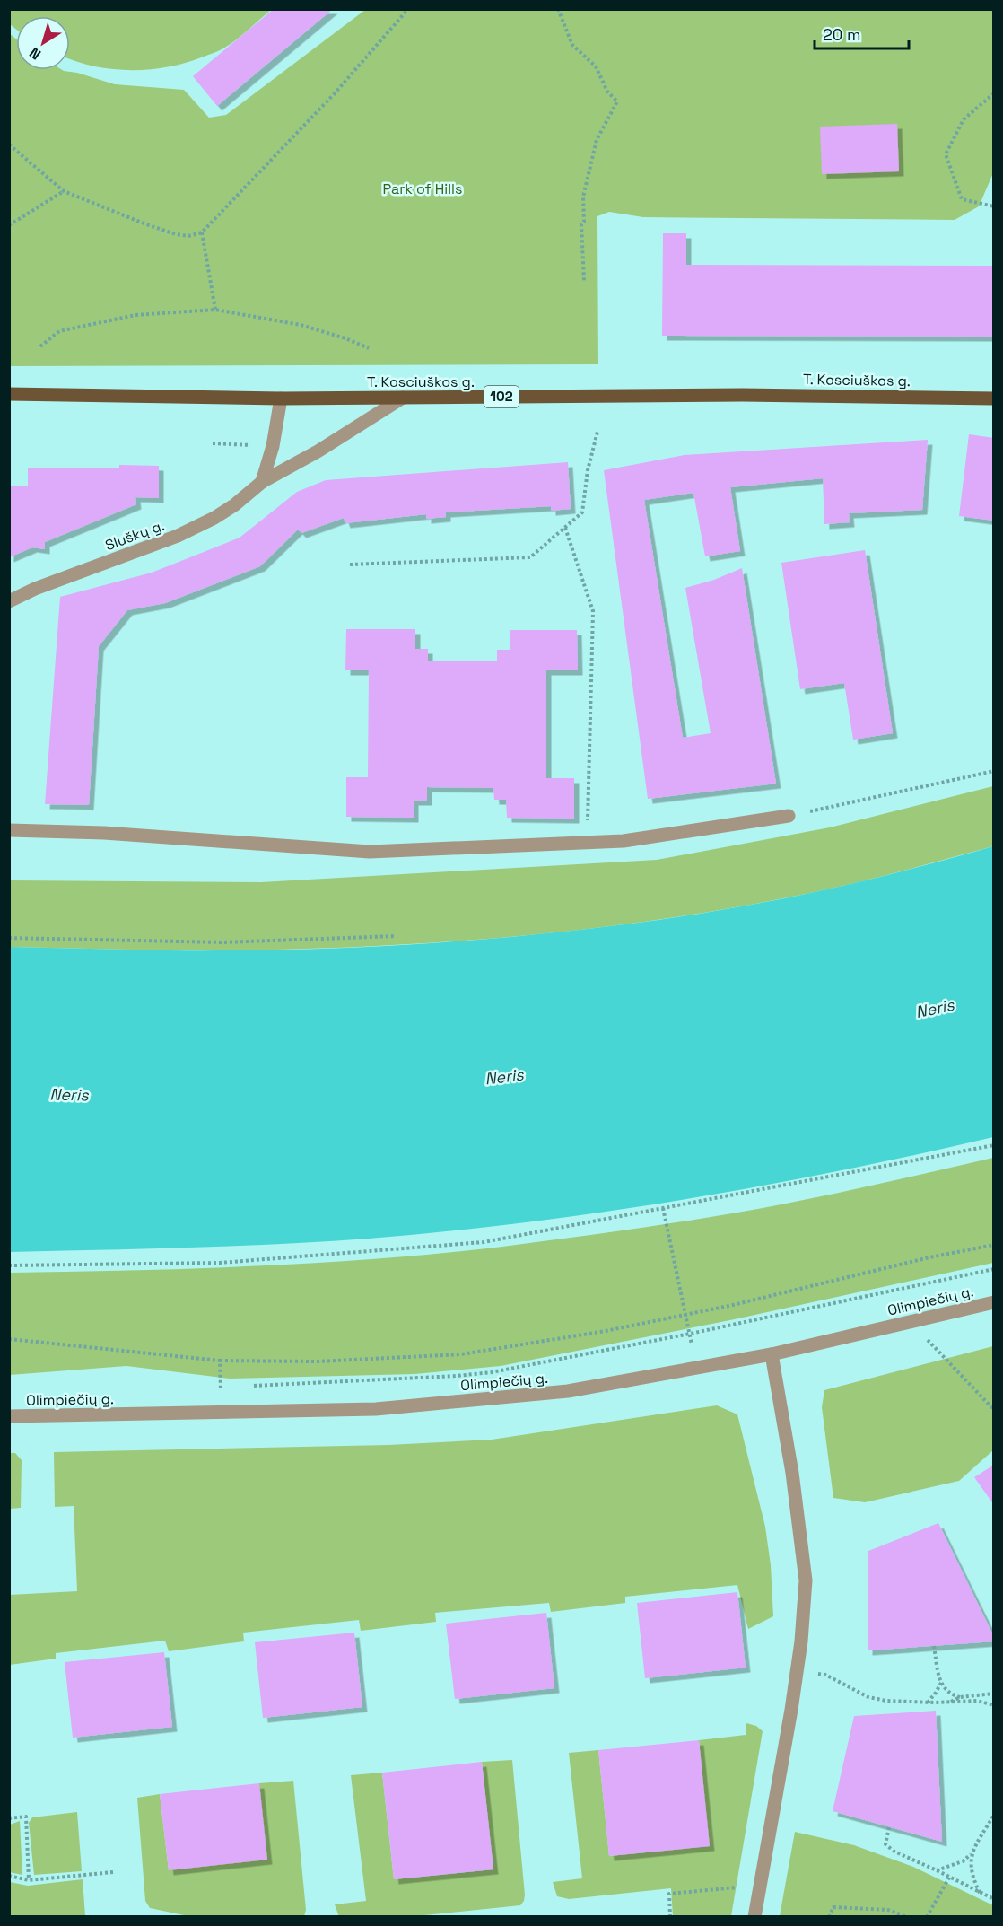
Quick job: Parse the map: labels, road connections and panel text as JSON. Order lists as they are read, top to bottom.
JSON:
{
  "streets": {
    "main road": ["T. Kosciuškos g.", "102"],
    "street": ["Sluškų g.", "Olimpiečių g."]
  },
  "crossings": [
    ["T. Kosciuškos g.", "Sluškų g."]
  ],
  "water": ["Neris"],
  "parks": ["Park of Hills"],
  "scale_bar": "20 m",
  "north": "bottom left"
}
